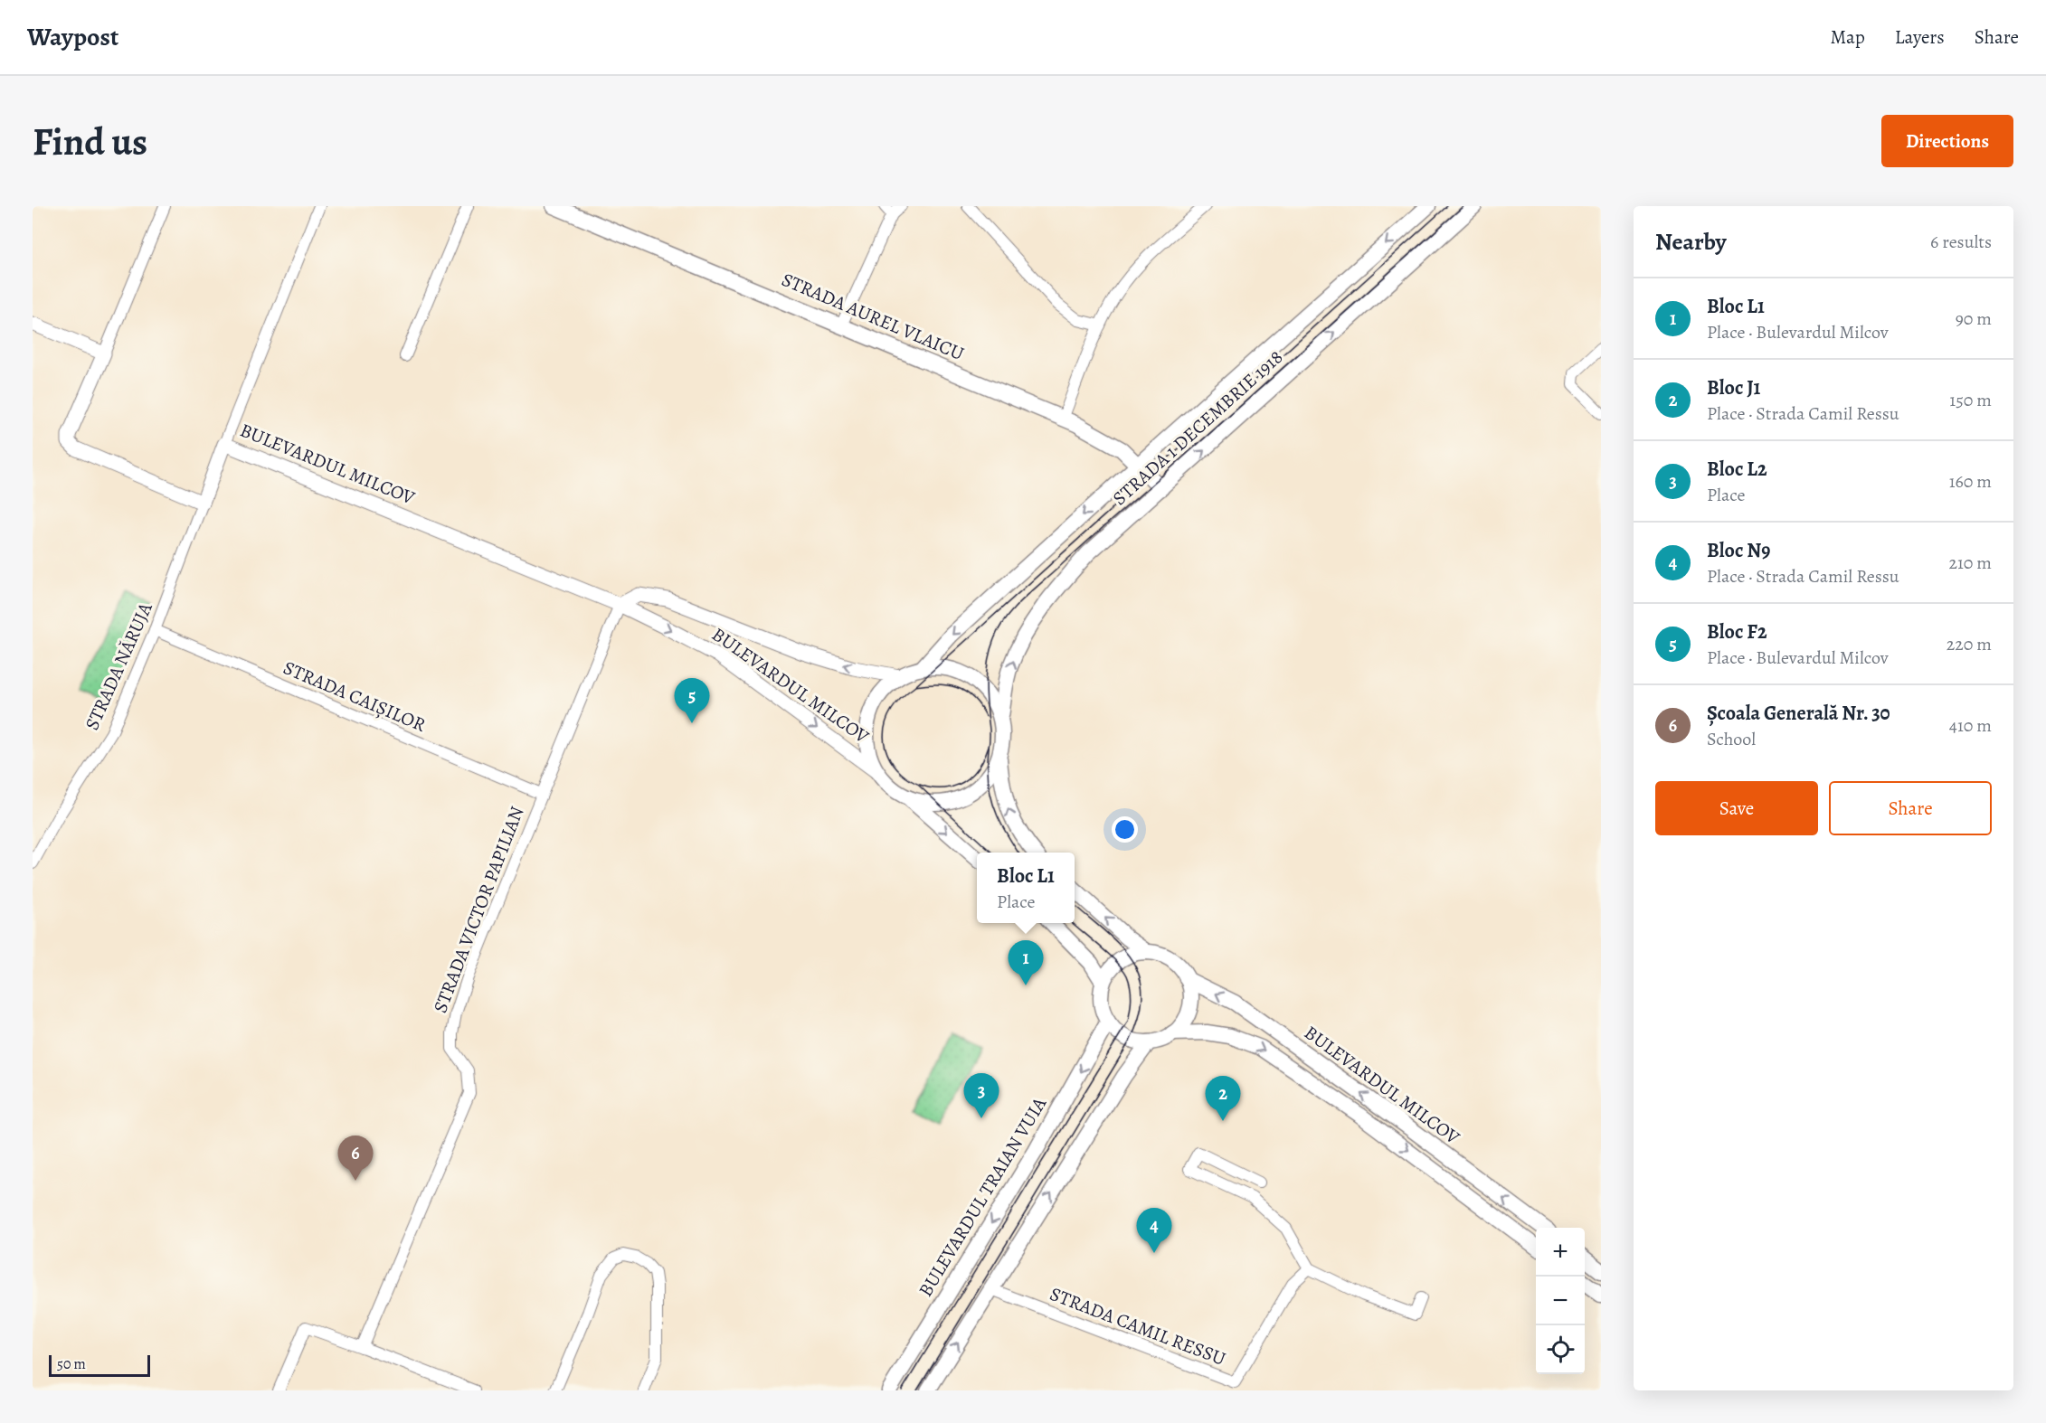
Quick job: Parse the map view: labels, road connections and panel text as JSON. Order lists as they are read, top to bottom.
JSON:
{
  "streets": {
    "main road": [
      "STRADA AUREL VLAICU",
      "STRADA 1 DECEMBRIE 1918",
      "BULEVARDUL MILCOV",
      "BULEVARDUL TRAIAN VUIA"
    ],
    "street": [
      "STRADA NĂRUJA",
      "STRADA CAIȘILOR",
      "STRADA VICTOR PAPILIAN",
      "STRADA CAMIL RESSU"
    ]
  },
  "crossings": [
    ["STRADA AUREL VLAICU", "STRADA 1 DECEMBRIE 1918"],
    ["STRADA 1 DECEMBRIE 1918", "BULEVARDUL MILCOV"],
    ["BULEVARDUL MILCOV", "STRADA NĂRUJA"],
    ["BULEVARDUL MILCOV", "STRADA VICTOR PAPILIAN"],
    ["BULEVARDUL MILCOV", "BULEVARDUL TRAIAN VUIA"],
    ["STRADA NĂRUJA", "STRADA CAIȘILOR"],
    ["STRADA CAIȘILOR", "STRADA VICTOR PAPILIAN"]
  ],
  "scale_bar": "50 m",
  "page": {
    "header": "Waypost",
    "nav": ["Map", "Layers", "Share"],
    "buttons": [
      "Directions",
      ["Save", "Share"]
    ],
    "title": "Find us",
    "heading": ["Nearby", "6 results"],
    "list": [
      {
        "mark": "1",
        "name": "Bloc L1",
        "note": "Place · Bulevardul Milcov",
        "value": "90 m"
      },
      {
        "mark": "2",
        "name": "Bloc J1",
        "note": "Place · Strada Camil Ressu",
        "value": "150 m"
      },
      {
        "mark": "3",
        "name": "Bloc L2",
        "note": "Place",
        "value": "160 m"
      },
      {
        "mark": "4",
        "name": "Bloc N9",
        "note": "Place · Strada Camil Ressu",
        "value": "210 m"
      },
      {
        "mark": "5",
        "name": "Bloc F2",
        "note": "Place · Bulevardul Milcov",
        "value": "220 m"
      },
      {
        "mark": "6",
        "name": "Școala Generală Nr. 30",
        "note": "School",
        "value": "410 m"
      }
    ],
    "pins": [
      "5",
      "1",
      "3",
      "2",
      "6",
      "4"
    ],
    "popup": ["Bloc L1", "Place"],
    "map_buttons": ["+", "−"],
    "scale": "50 m"
  }
}
